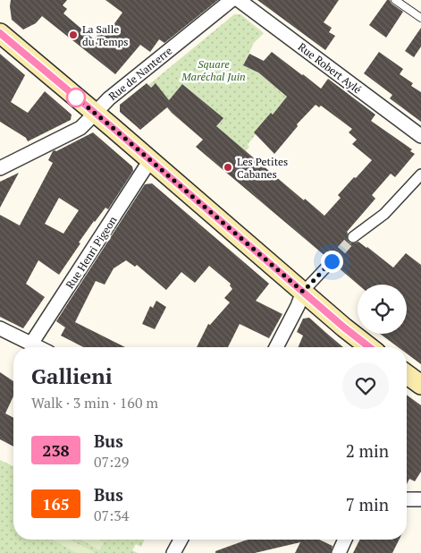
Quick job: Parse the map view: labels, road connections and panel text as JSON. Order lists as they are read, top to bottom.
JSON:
{
  "streets": {
    "street": ["Rue Robert Aylé", "Rue de Nanterre", "Rue Henri Pigeon"]
  },
  "parks": ["Square Maréchal Juin"],
  "places": ["La Salle du Temps", "Les Petites Cabanes"],
  "lines": ["bus line 238"],
  "page": {
    "heading": ["Gallieni", "Walk · 3 min · 160 m"],
    "list": [
      {
        "mark": "238",
        "name": "Bus",
        "note": "07:29",
        "value": "2 min"
      },
      {
        "mark": "165",
        "name": "Bus",
        "note": "07:34",
        "value": "7 min"
      }
    ]
  }
}
